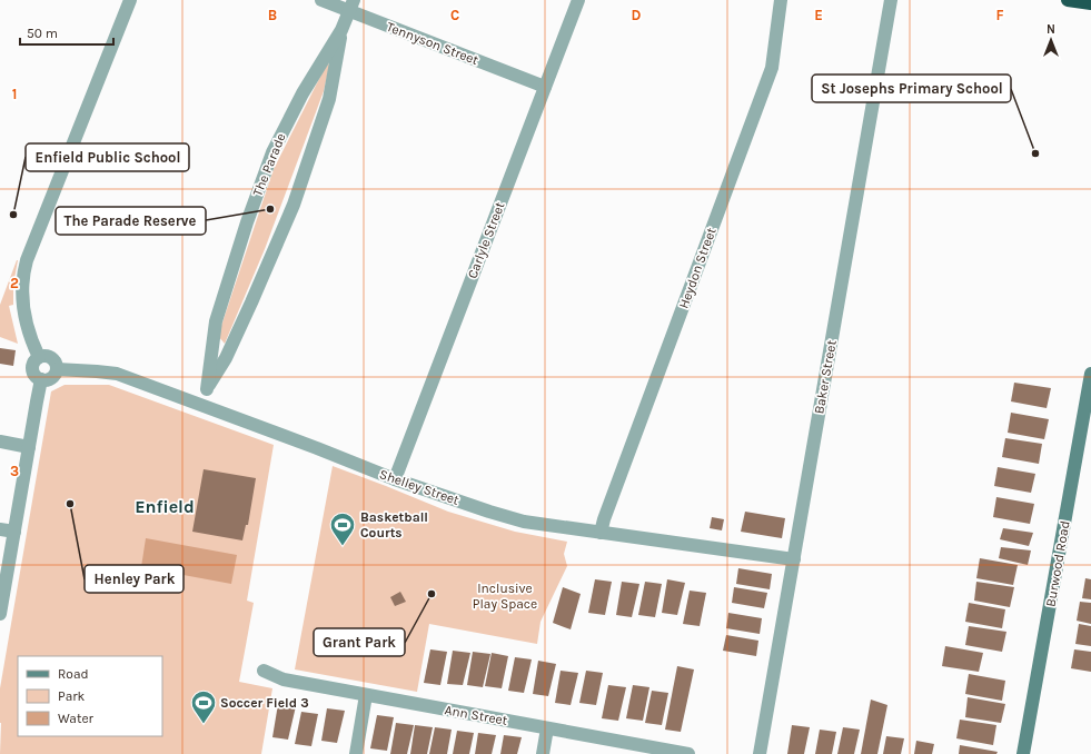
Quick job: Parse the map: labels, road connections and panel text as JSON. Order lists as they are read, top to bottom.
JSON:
{
  "streets": {
    "main road": ["Burwood Road"],
    "street": [
      "Tennyson Street",
      "The Parade",
      "Carlyle Street",
      "Heydon Street",
      "Baker Street",
      "Shelley Street",
      "Ann Street"
    ]
  },
  "crossings": [
    ["Tennyson Street", "The Parade"],
    ["Tennyson Street", "Carlyle Street"],
    ["The Parade", "Shelley Street"],
    ["Carlyle Street", "Shelley Street"],
    ["Heydon Street", "Shelley Street"],
    ["Baker Street", "Shelley Street"]
  ],
  "districts": ["Enfield"],
  "parks": ["Inclusive Play Space"],
  "places": {
    "other": [
      "St Josephs Primary School",
      "The Parade Reserve",
      "Enfield Public School",
      "Henley Park",
      "Grant Park"
    ],
    "sports": ["Basketball Courts", "Soccer Field 3"]
  },
  "legend": ["Road", "Park", "Water"],
  "scale_bar": "50 m",
  "north": "top",
  "grid": {
    "columns": [
      "B",
      "C",
      "D",
      "E",
      "F"
    ],
    "rows": ["1", "2", "3"]
  }
}
